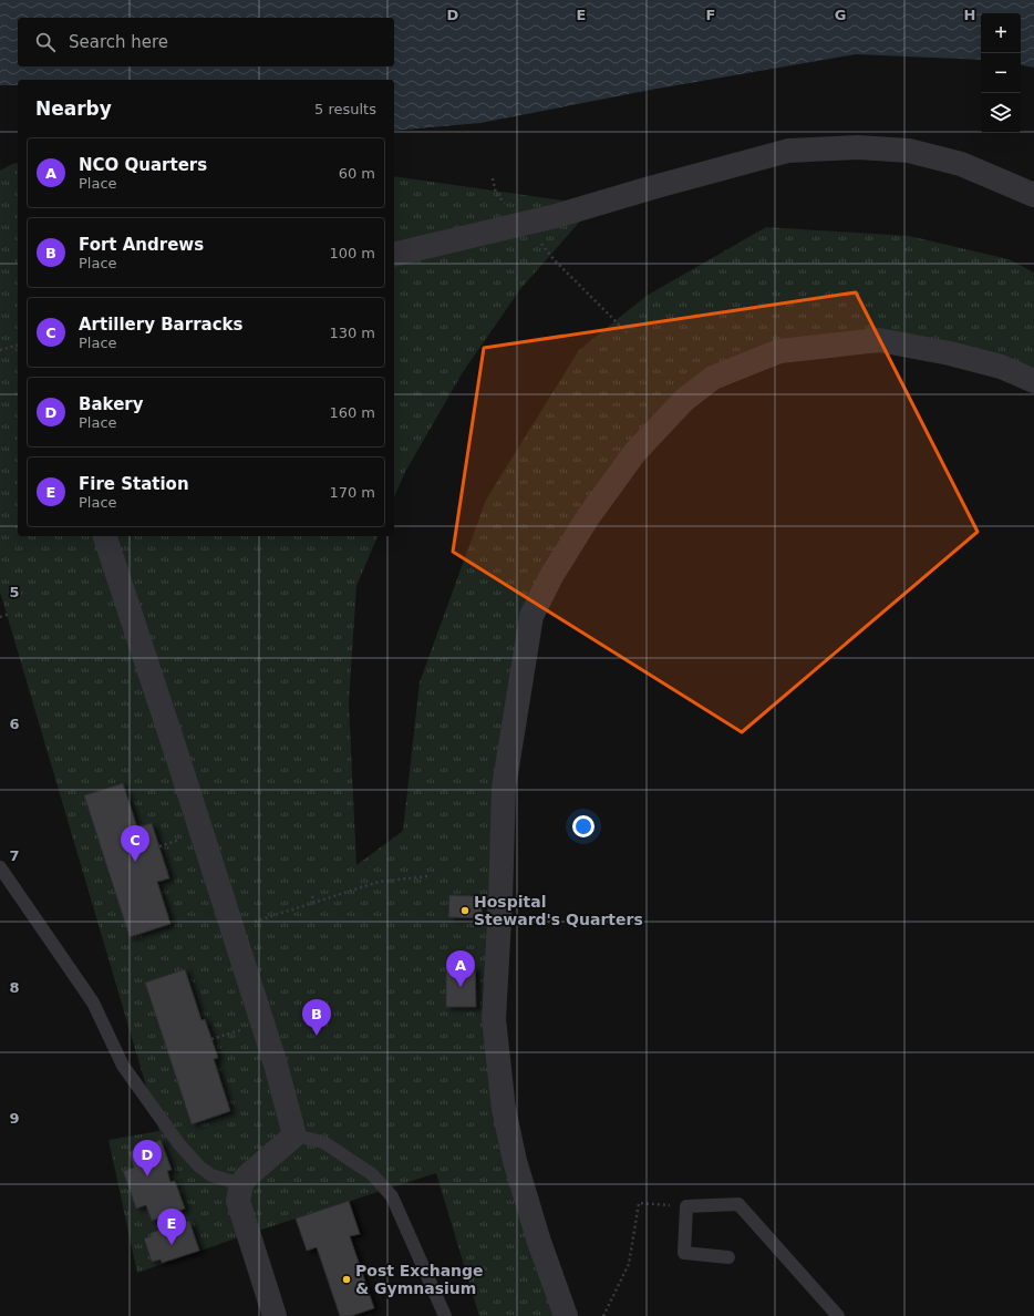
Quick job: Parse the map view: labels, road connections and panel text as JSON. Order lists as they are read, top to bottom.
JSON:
{
  "places": ["Hospital Steward's Quarters", "Post Exchange & Gymnasium"],
  "page": {
    "map_buttons": ["+", "−"],
    "search": "Search here",
    "heading": ["Nearby", "5 results"],
    "list": [
      {
        "mark": "A",
        "name": "NCO Quarters",
        "note": "Place",
        "value": "60 m"
      },
      {
        "mark": "B",
        "name": "Fort Andrews",
        "note": "Place",
        "value": "100 m"
      },
      {
        "mark": "C",
        "name": "Artillery Barracks",
        "note": "Place",
        "value": "130 m"
      },
      {
        "mark": "D",
        "name": "Bakery",
        "note": "Place",
        "value": "160 m"
      },
      {
        "mark": "E",
        "name": "Fire Station",
        "note": "Place",
        "value": "170 m"
      }
    ],
    "pins": [
      "C",
      "A",
      "B",
      "D",
      "E"
    ]
  },
  "grid": {
    "columns": [
      "D",
      "E",
      "F",
      "G",
      "H"
    ],
    "rows": [
      "5",
      "6",
      "7",
      "8",
      "9"
    ]
  }
}
